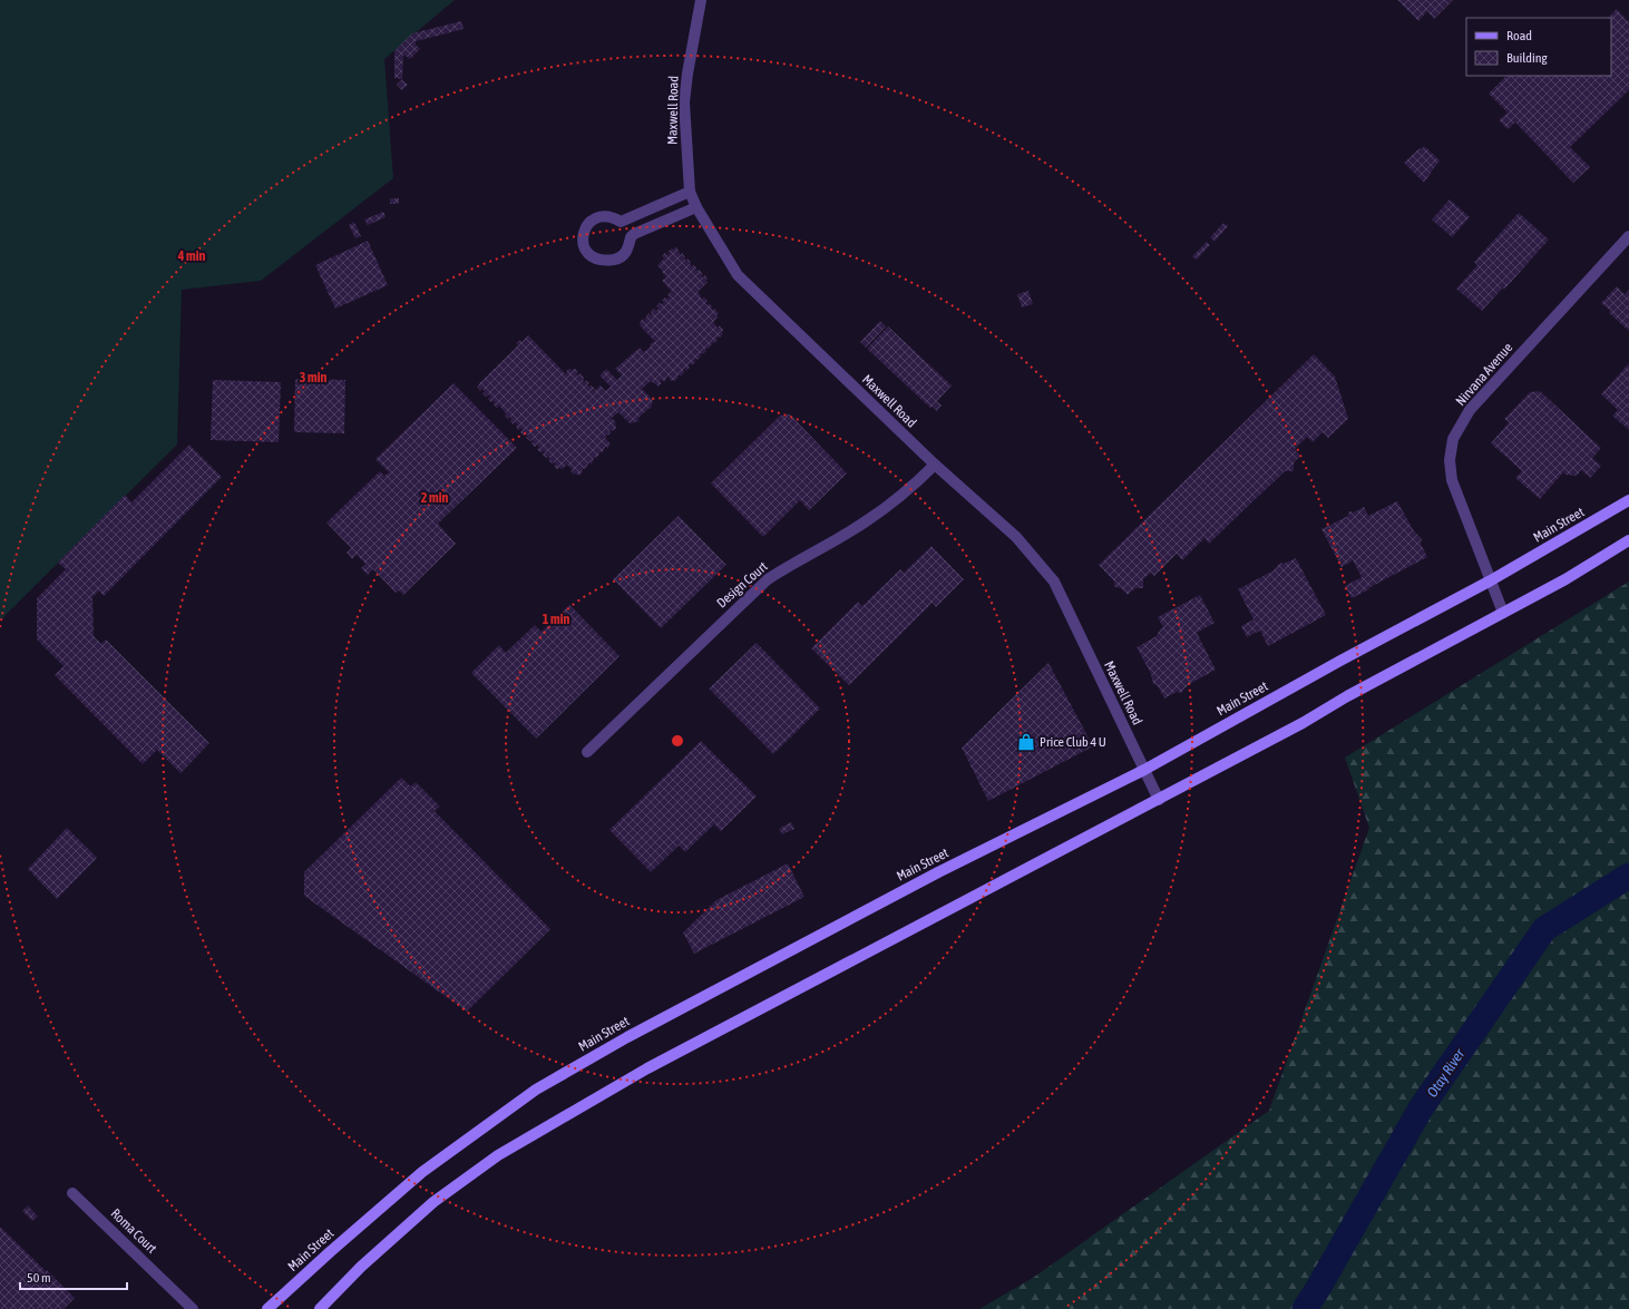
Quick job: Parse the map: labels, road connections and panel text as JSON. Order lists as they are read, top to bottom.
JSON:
{
  "streets": {
    "main road": ["Main Street"],
    "street": [
      "Maxwell Road",
      "Nirvana Avenue",
      "Design Court",
      "Roma Court"
    ]
  },
  "crossings": [
    ["Maxwell Road", "Main Street"],
    ["Maxwell Road", "Design Court"],
    ["Nirvana Avenue", "Main Street"]
  ],
  "water": ["Otay River"],
  "places": {
    "shop": ["Price Club 4 U"]
  },
  "legend": ["Road", "Building"],
  "scale_bar": "50 m",
  "rings": [
    "4 min",
    "3 min",
    "2 min",
    "1 min"
  ]
}
